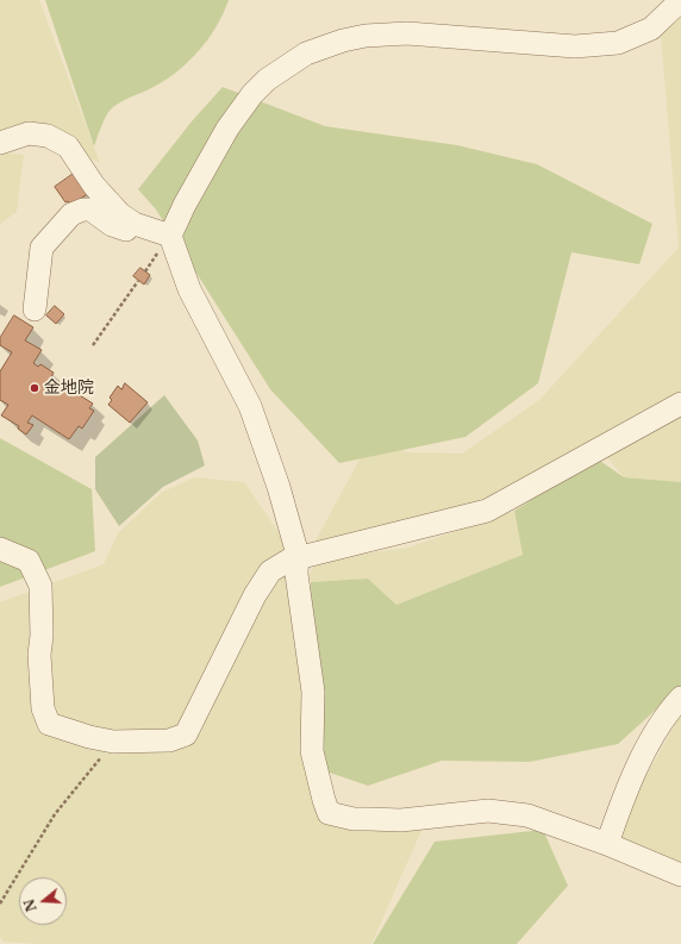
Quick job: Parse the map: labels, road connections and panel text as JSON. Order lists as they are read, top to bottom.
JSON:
{
  "places": ["金地院"],
  "north": "left"
}
